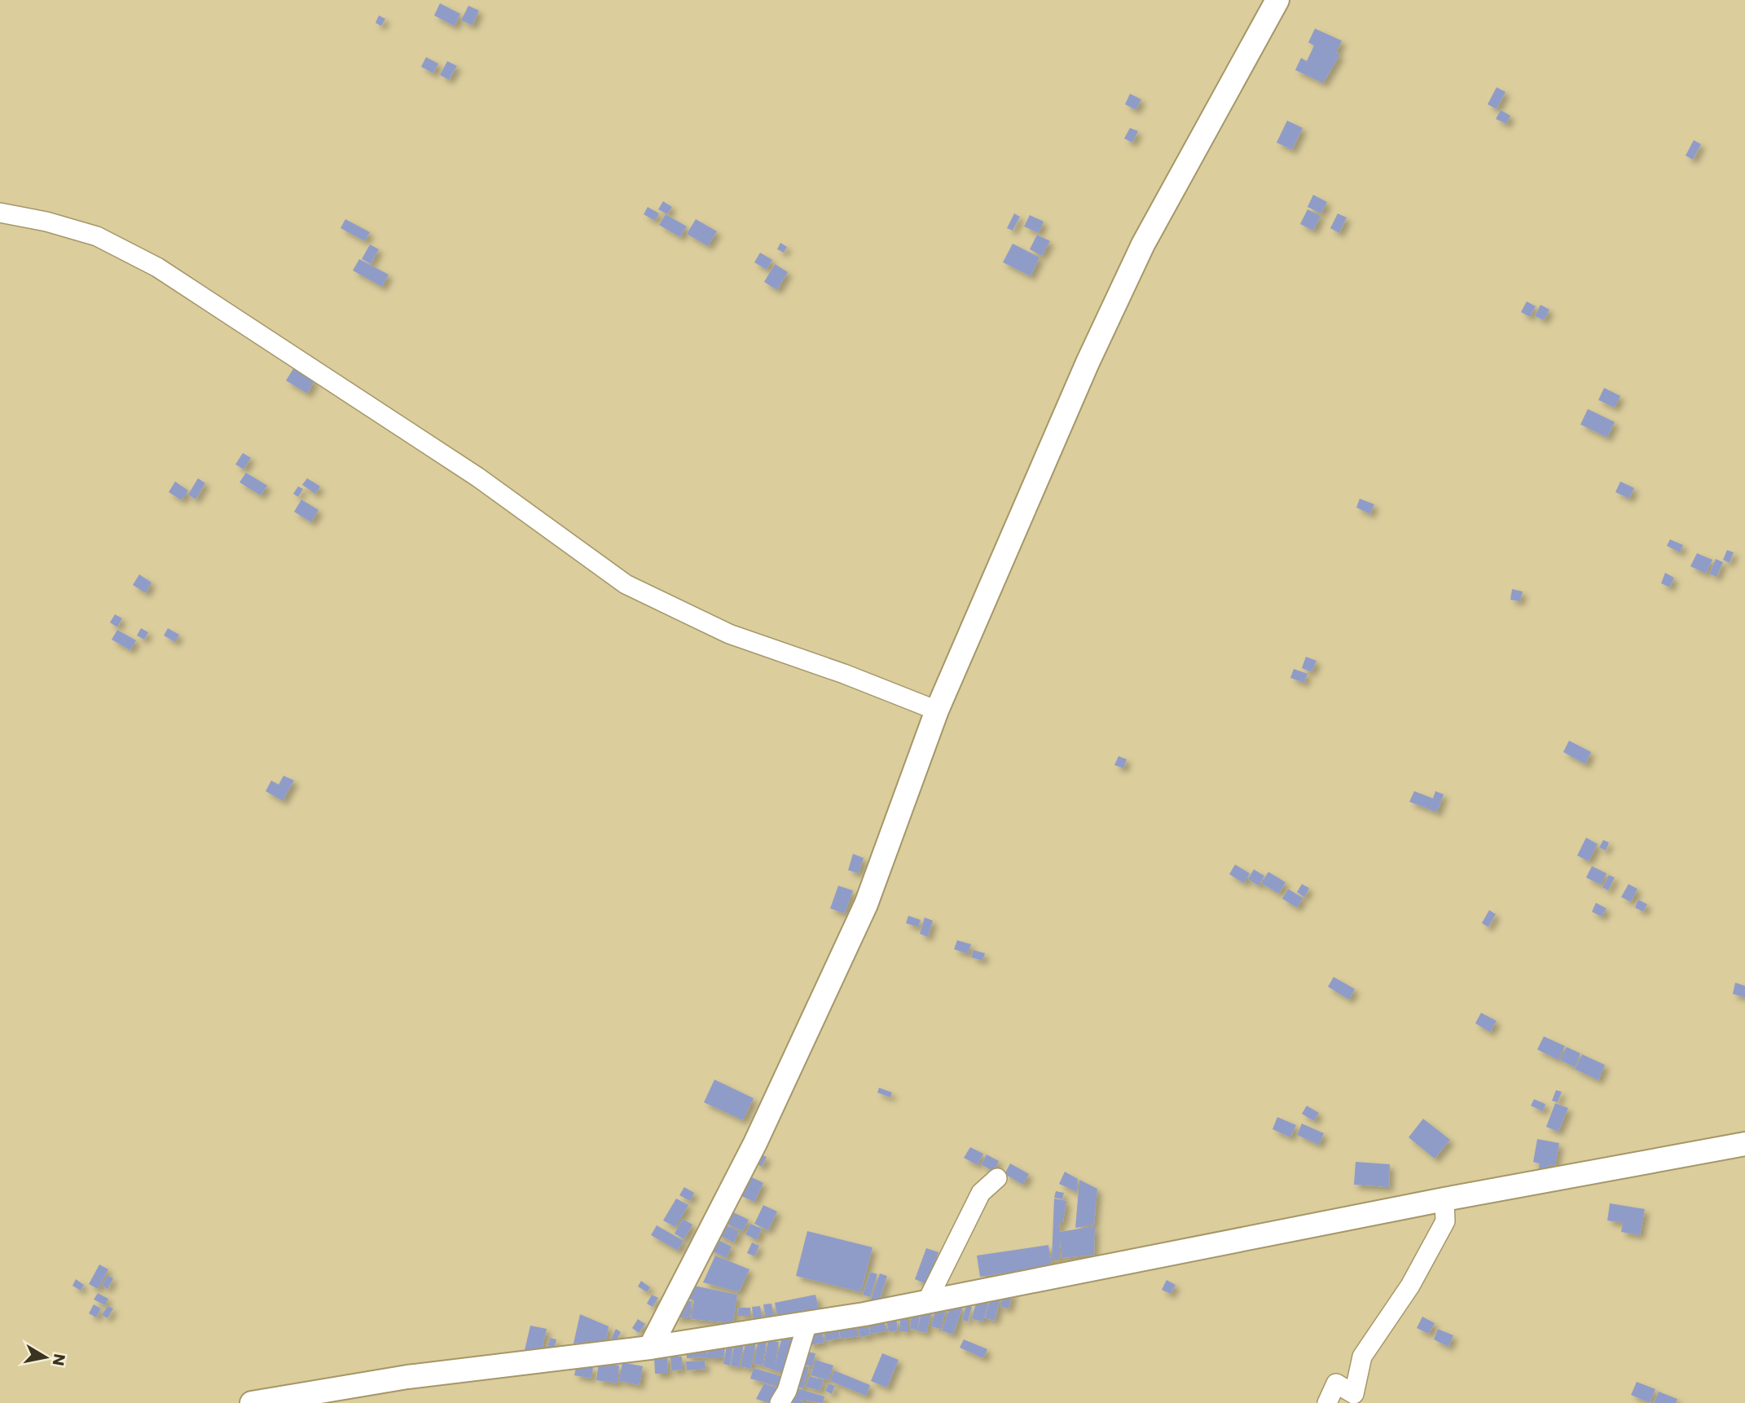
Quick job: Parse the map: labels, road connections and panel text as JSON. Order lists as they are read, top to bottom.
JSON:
{
  "north": "right"
}
